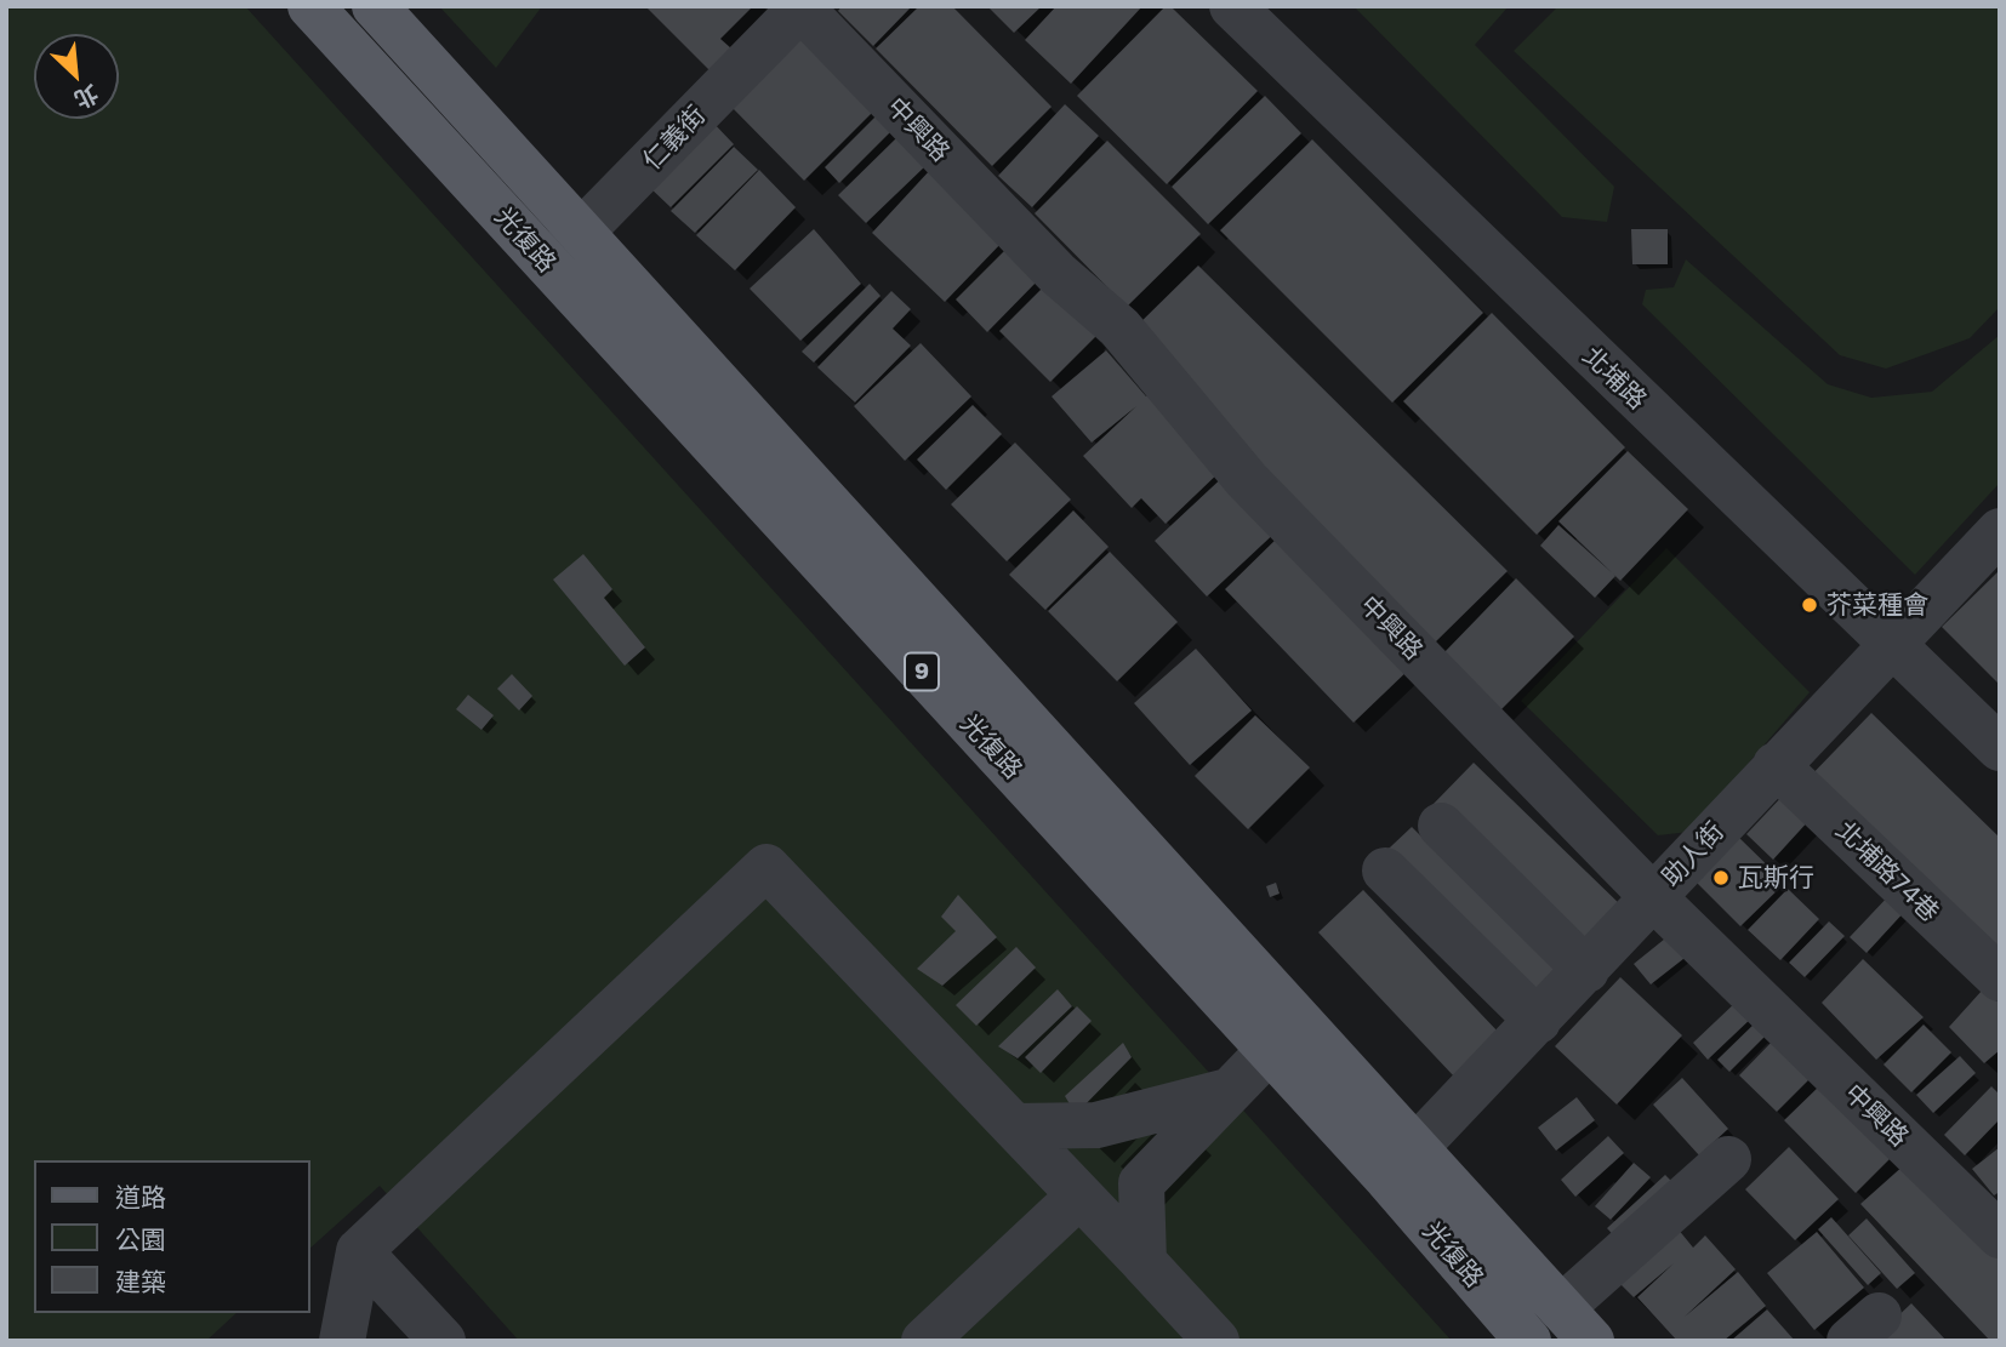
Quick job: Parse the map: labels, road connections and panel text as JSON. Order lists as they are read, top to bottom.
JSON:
{
  "streets": {
    "main road": ["光復路", "9"],
    "street": [
      "中興路",
      "仁義街",
      "北埔路",
      "助人街",
      "北埔路74巷"
    ]
  },
  "crossings": [
    ["中興路", "仁義街"],
    ["中興路", "助人街"],
    ["仁義街", "光復路"],
    ["光復路", "助人街"],
    ["北埔路", "助人街"],
    ["助人街", "北埔路74巷"]
  ],
  "places": ["芥菜種會", "瓦斯行"],
  "legend": ["道路", "公園", "建築"],
  "north": "bottom right"
}
